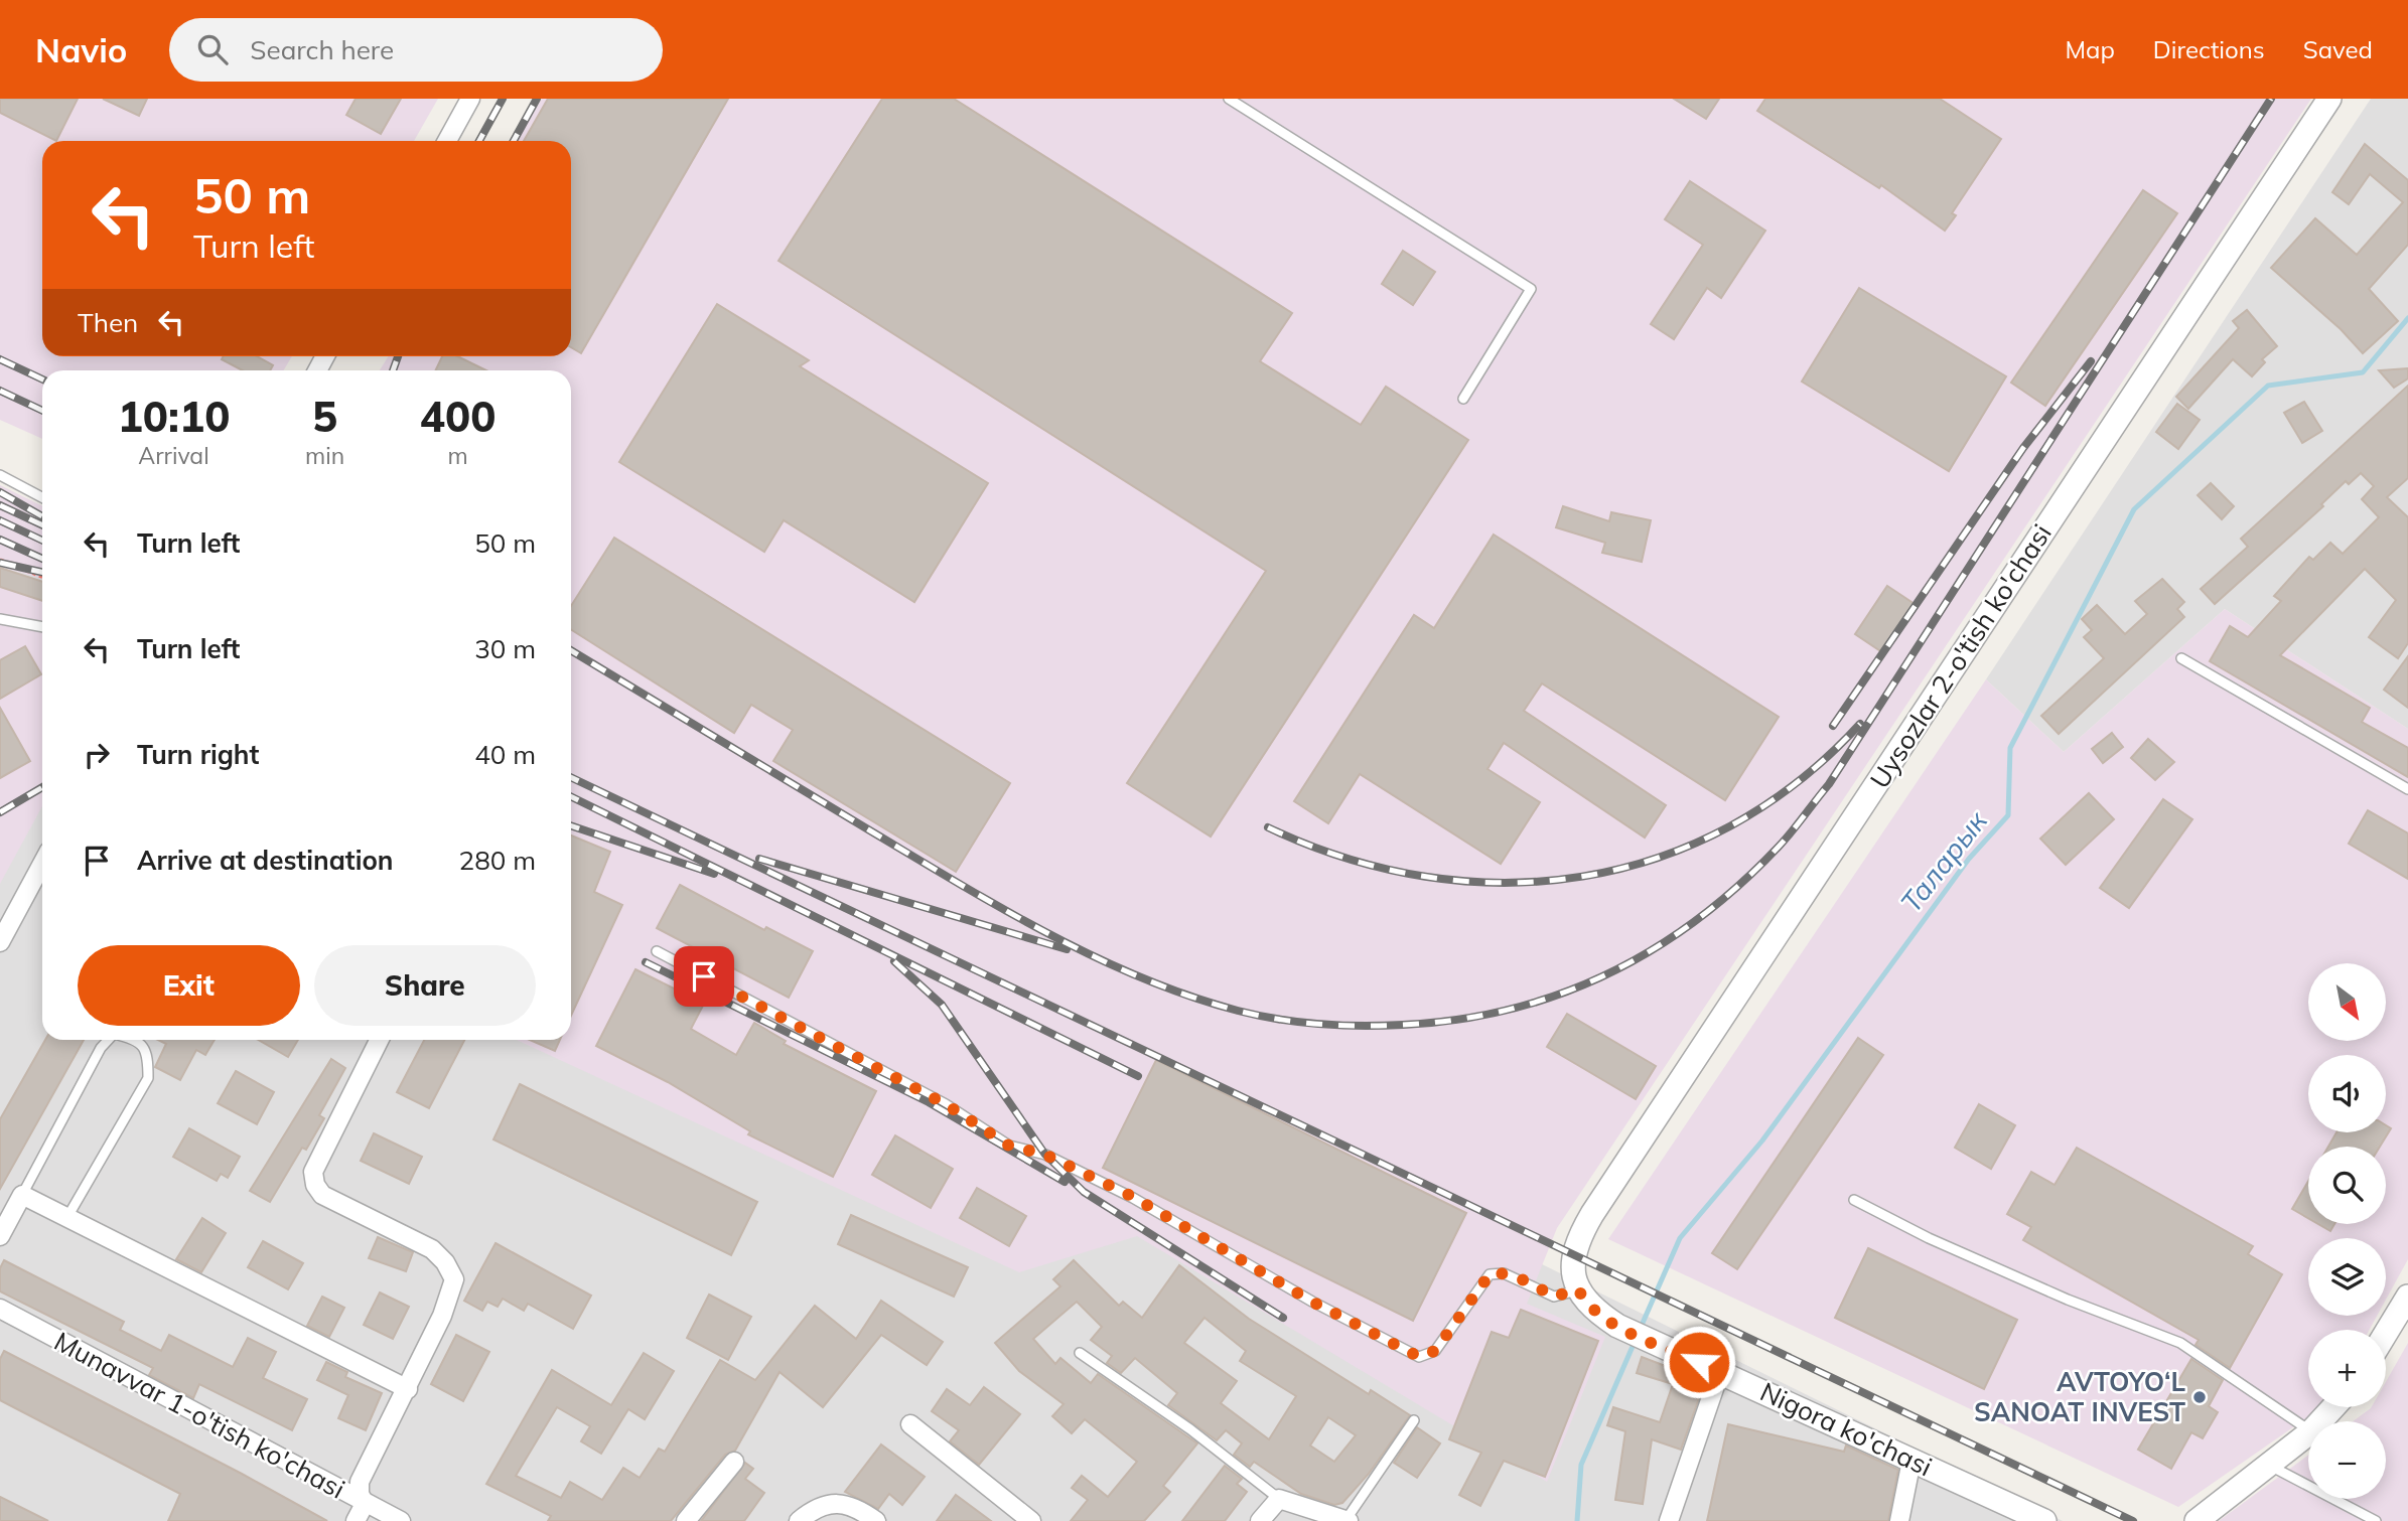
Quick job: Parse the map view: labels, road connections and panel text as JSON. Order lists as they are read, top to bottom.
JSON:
{
  "streets": {
    "street": ["Uysozlar 2-o'tish ko'chasi", "Munavvar 1-o'tish ko'chasi", "Nigora ko'chasi"]
  },
  "crossings": [
    ["Uysozlar 2-o'tish ko'chasi", "Nigora ko'chasi"]
  ],
  "water": ["Таларык"],
  "places": ["AVTOYO‘L SANOAT INVEST"],
  "north": "bottom right",
  "page": {
    "header": "Navio",
    "search": "Search here",
    "nav": ["Map", "Directions", "Saved"],
    "turn": ["50 m", "Turn left"],
    "then": "Then",
    "eta": [
      "10:10",
      "Arrival",
      "5",
      "min",
      "400",
      "m"
    ],
    "list": [
      {
        "name": "Turn left",
        "value": "50 m"
      },
      {
        "name": "Turn left",
        "value": "30 m"
      },
      {
        "name": "Turn right",
        "value": "40 m"
      },
      {
        "name": "Arrive at destination",
        "value": "280 m"
      }
    ],
    "buttons": ["Exit", "Share"],
    "map_buttons": ["+", "−"]
  }
}
